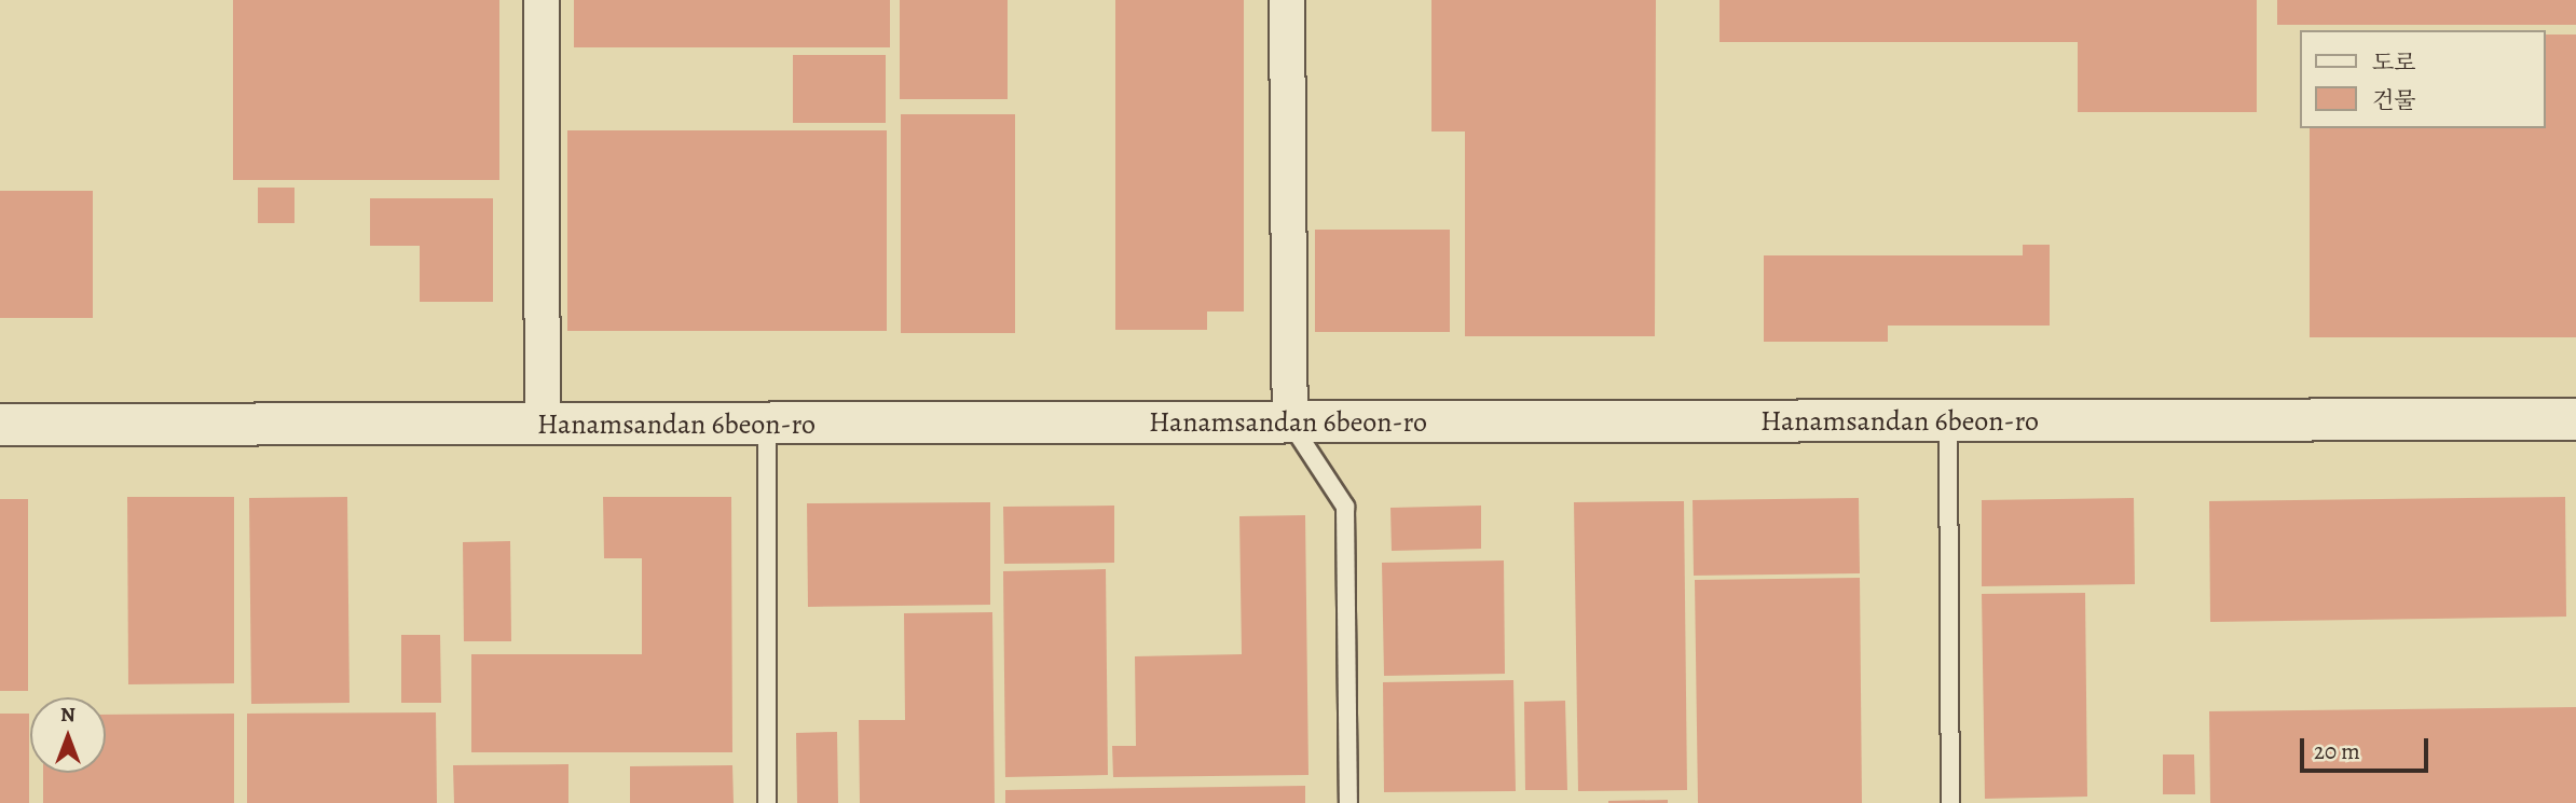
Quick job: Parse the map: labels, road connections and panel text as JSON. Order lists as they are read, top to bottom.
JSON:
{
  "streets": {
    "street": ["Hanamsandan 6beon-ro"]
  },
  "legend": ["도로", "건물"],
  "scale_bar": "20 m",
  "north": "top"
}
